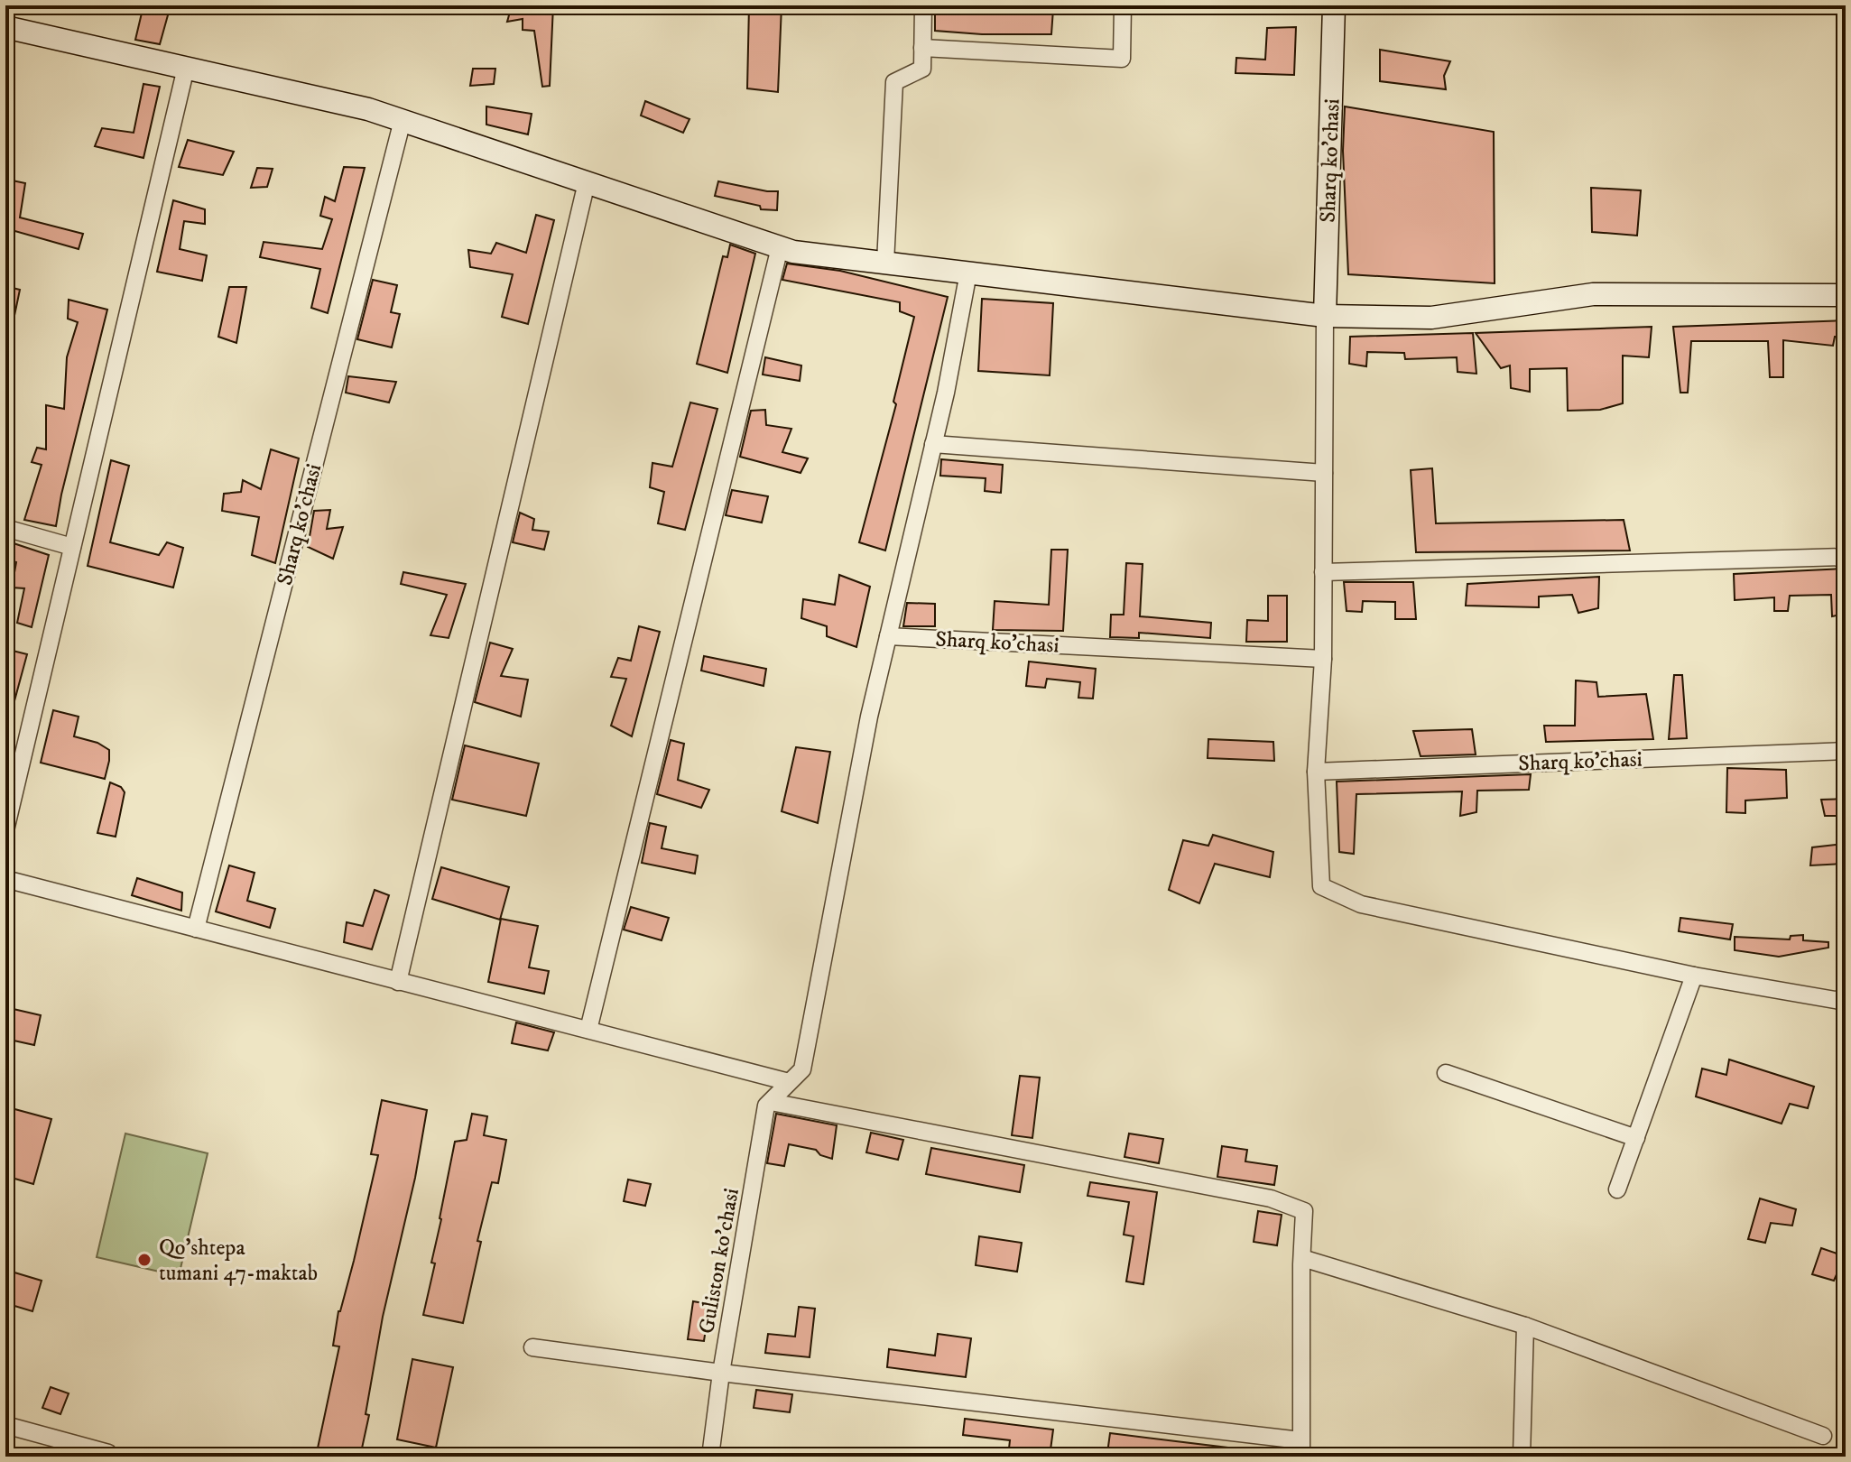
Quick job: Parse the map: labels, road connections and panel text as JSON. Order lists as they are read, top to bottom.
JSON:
{
  "streets": {
    "street": ["Sharq ko'chasi", "Guliston ko'chasi"]
  },
  "crossings": [
    ["Sharq ko'chasi", "Guliston ko'chasi"]
  ],
  "places": ["Qo'shtepa tumani 47-maktab"]
}
